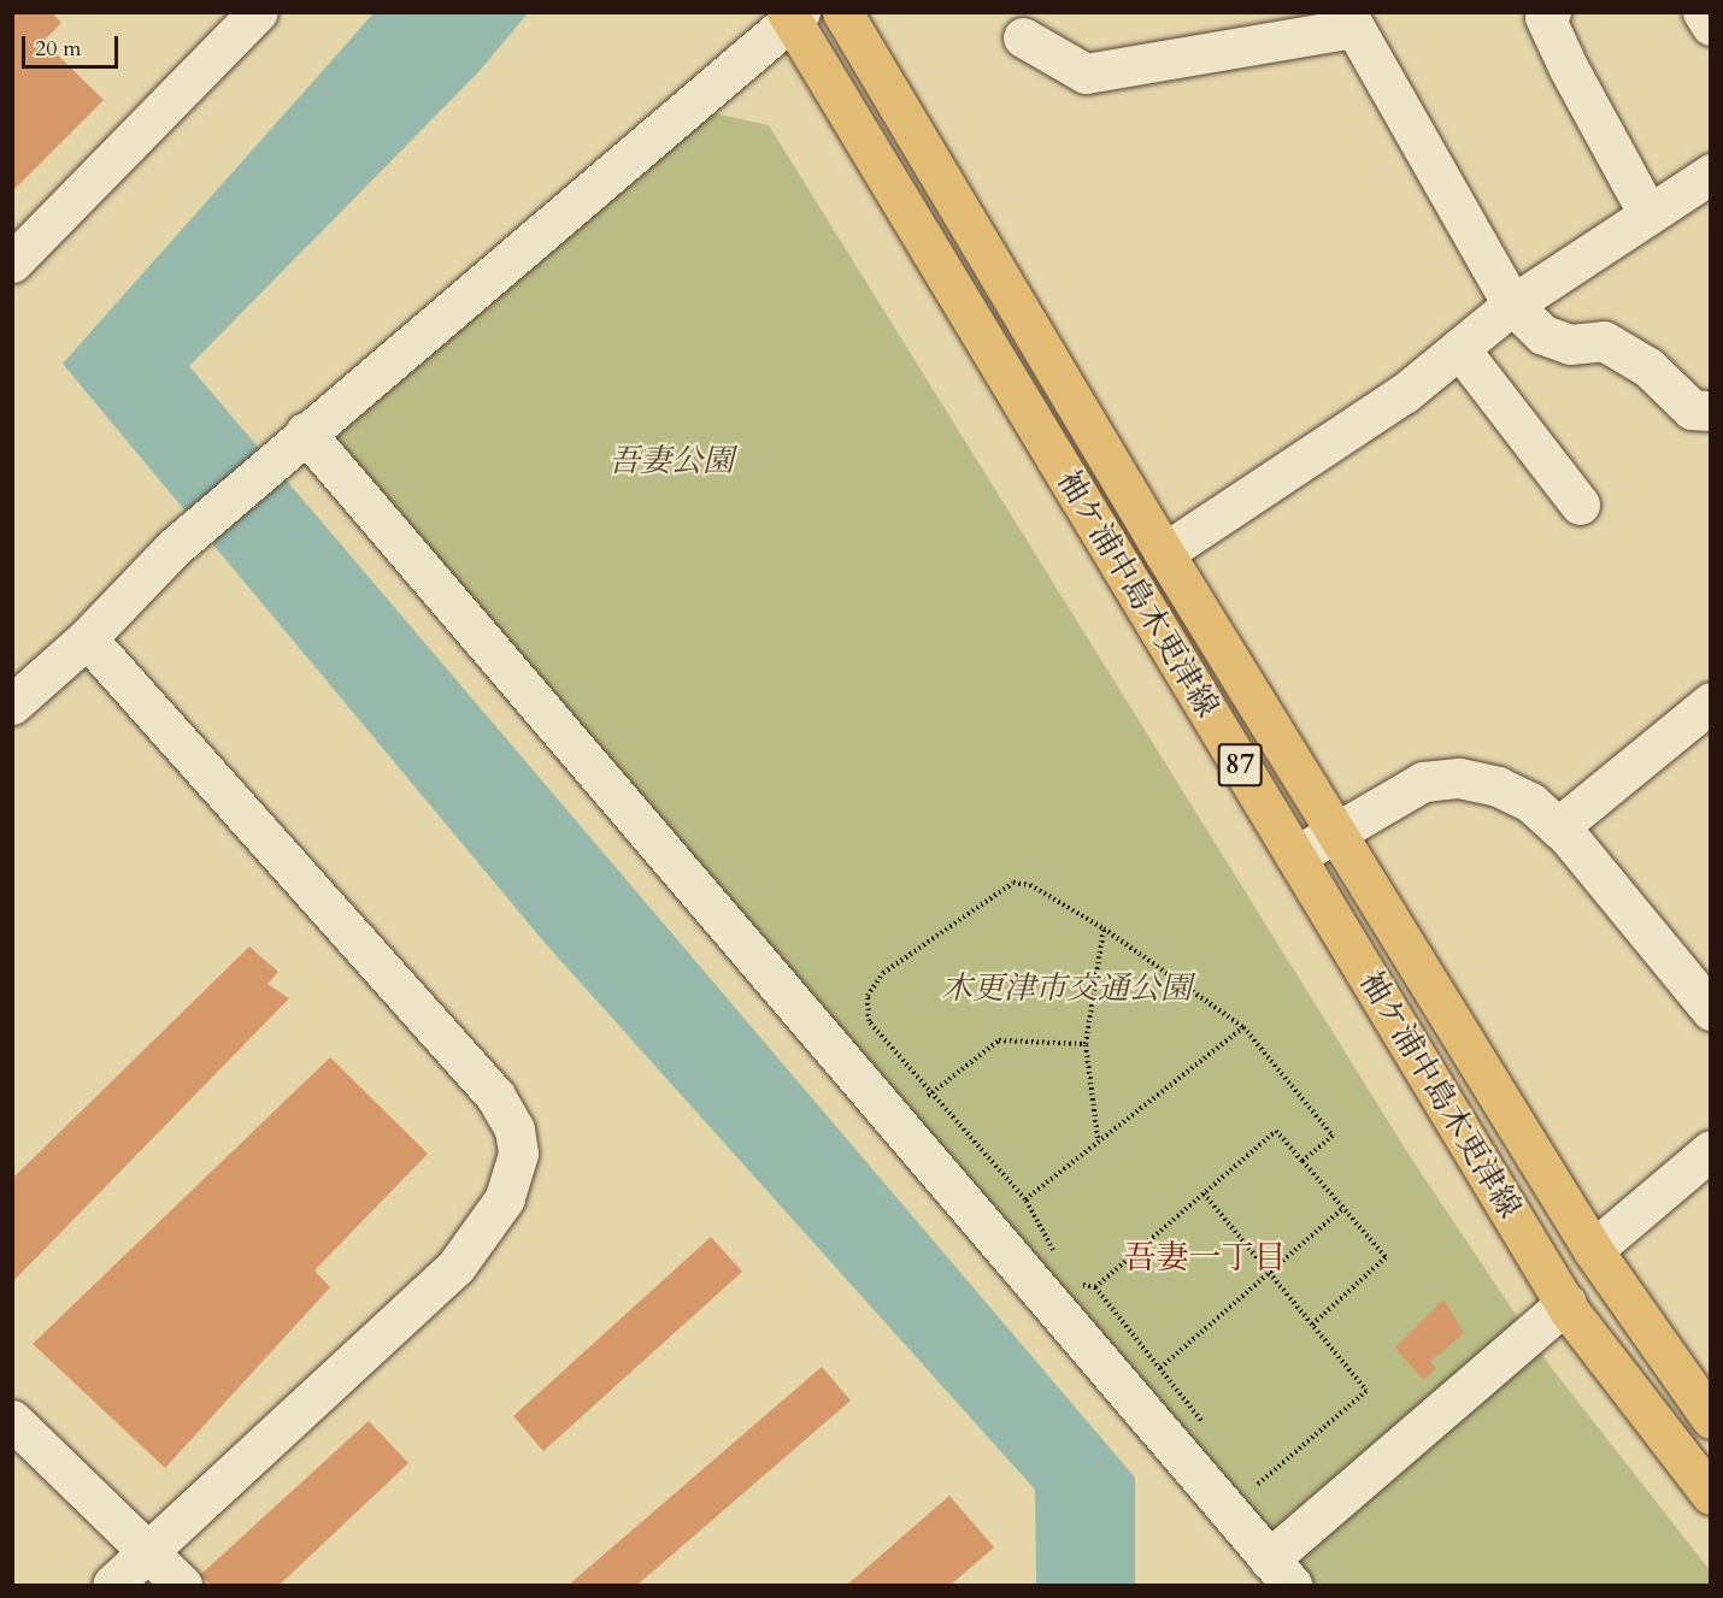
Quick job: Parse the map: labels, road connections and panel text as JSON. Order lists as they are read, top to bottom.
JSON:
{
  "streets": {
    "main road": ["袖ケ浦中島木更津線", "87"]
  },
  "districts": ["吾妻一丁目"],
  "parks": ["吾妻公園", "木更津市交通公園"],
  "scale_bar": "20 m"
}
